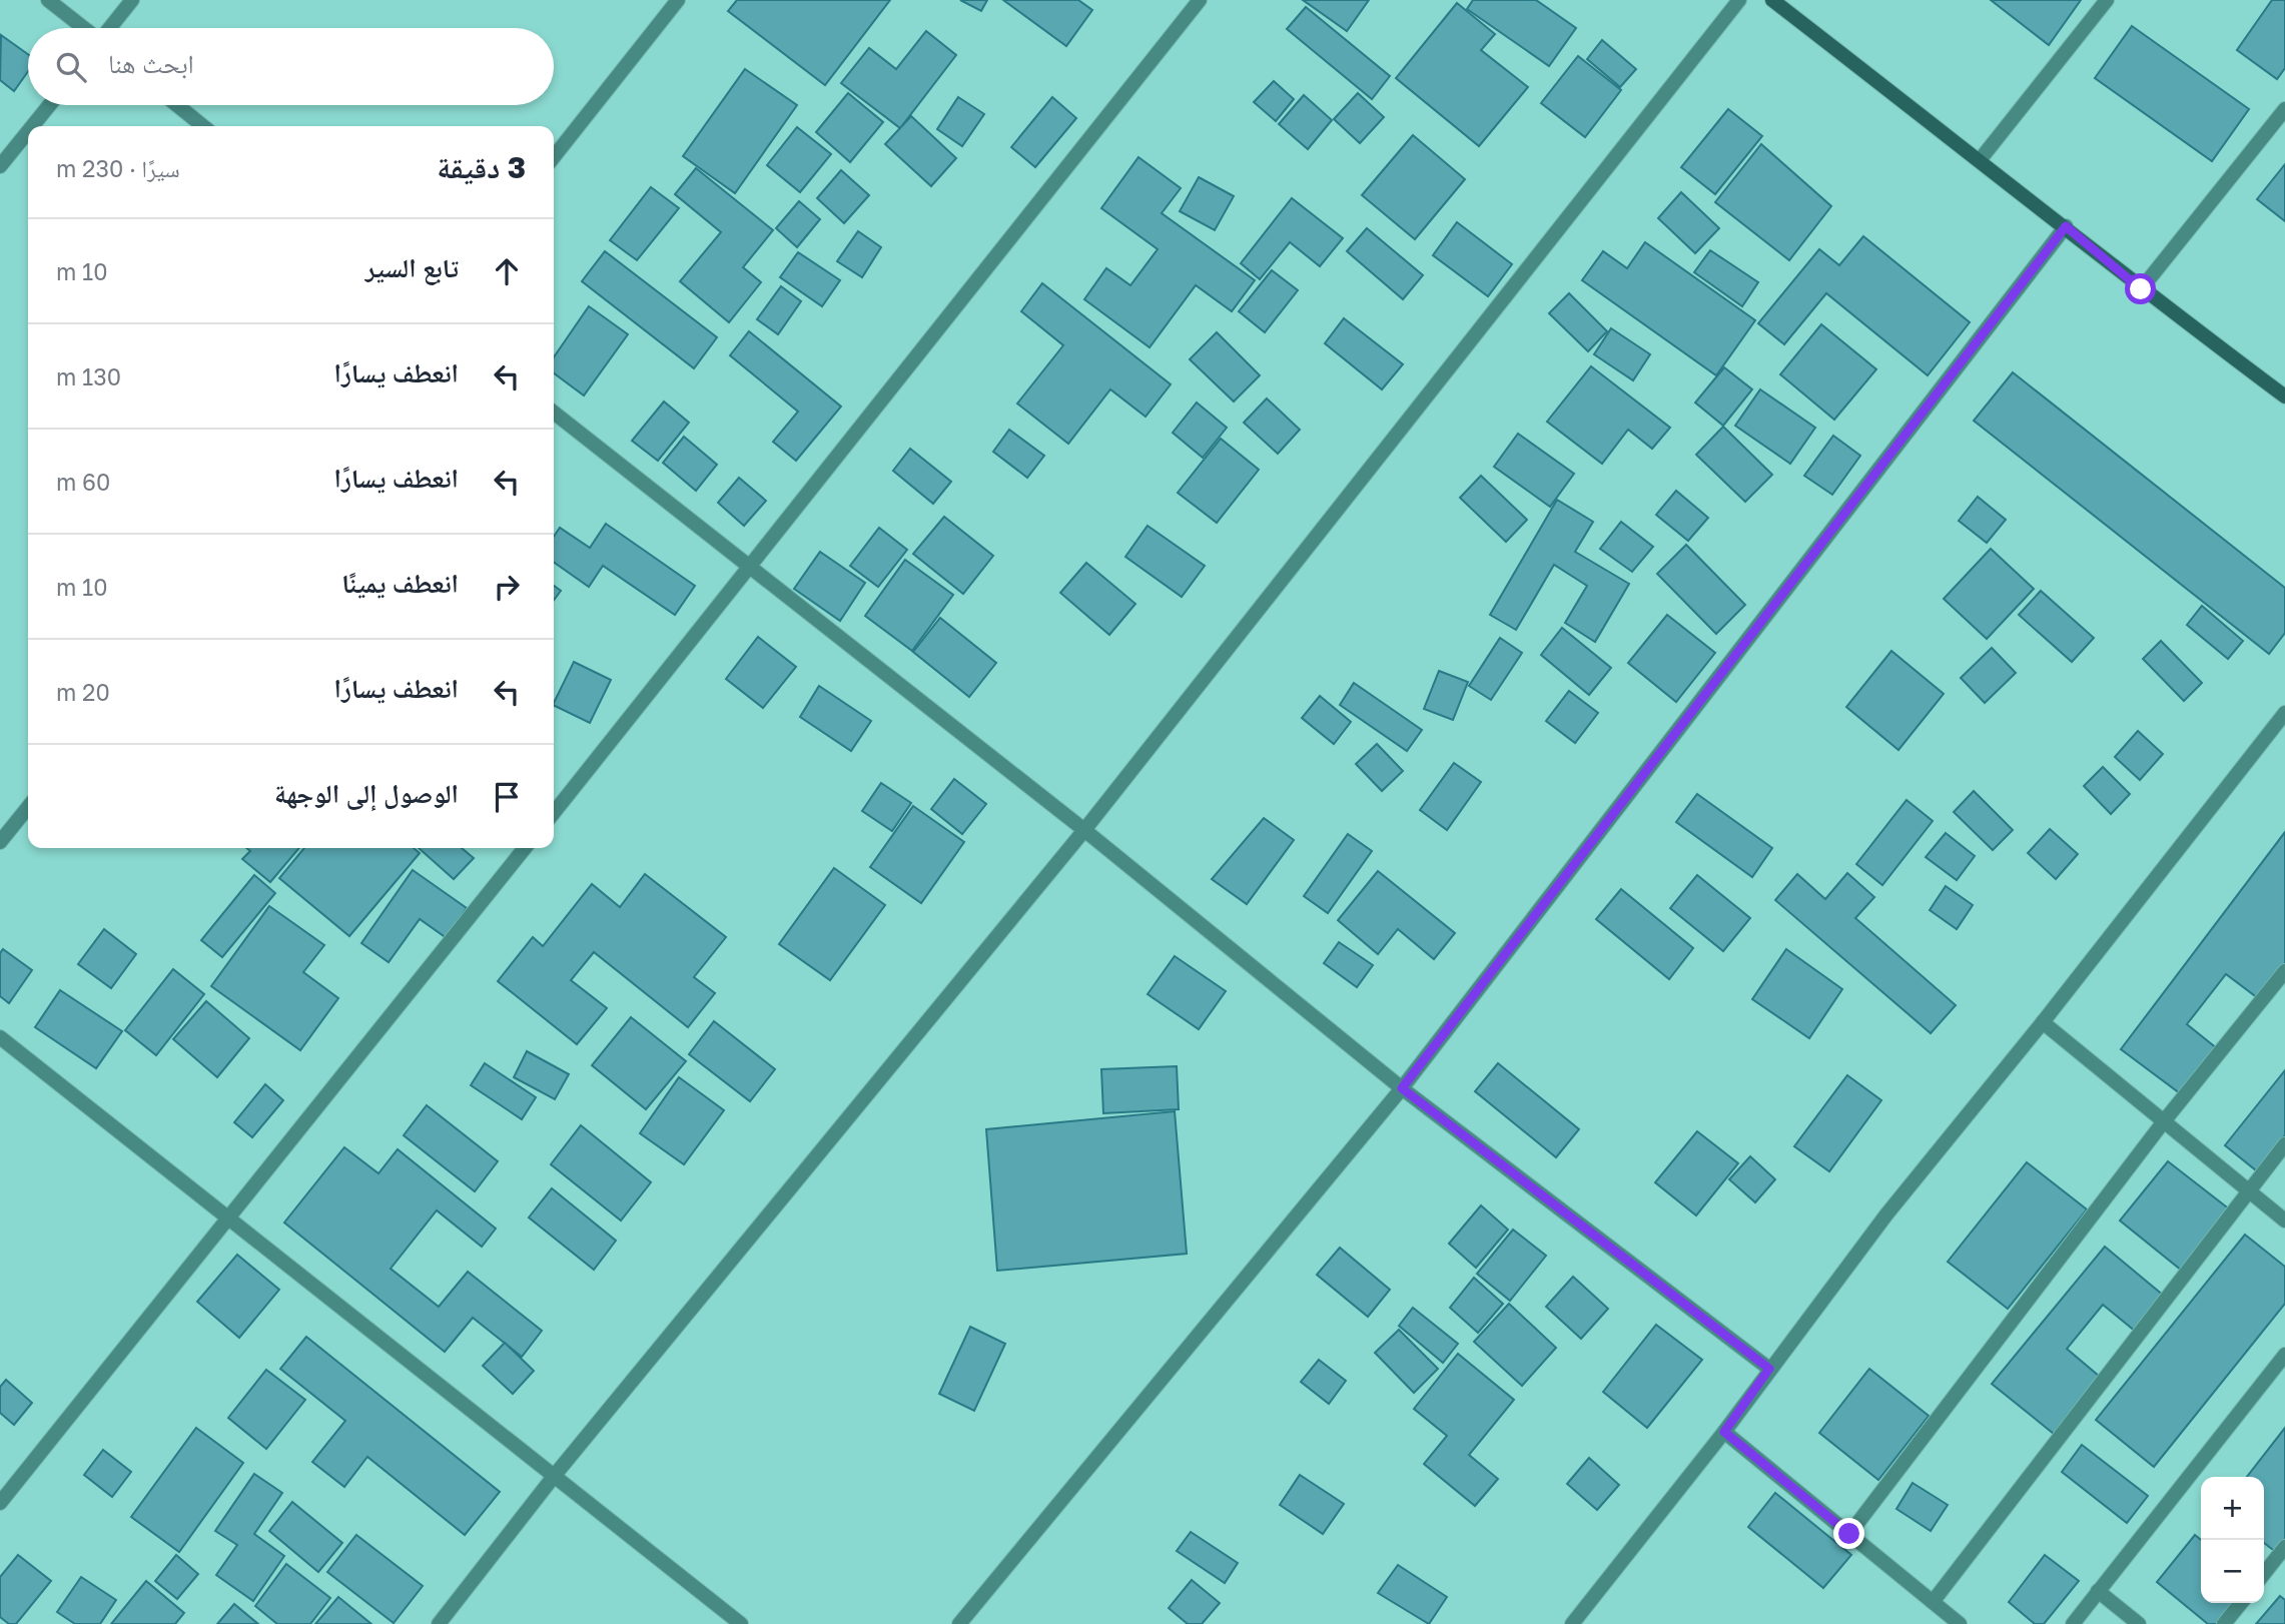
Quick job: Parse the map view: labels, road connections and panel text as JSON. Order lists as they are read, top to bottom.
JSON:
{
  "page": {
    "search": "ابحث هنا",
    "heading": ["3 دقيقة", "سيرًا · 230 m"],
    "list": [
      ["تابع السير", "10 m"],
      ["انعطف يسارًا", "130 m"],
      ["انعطف يسارًا", "60 m"],
      ["انعطف يمينًا", "10 m"],
      ["انعطف يسارًا", "20 m"],
      "الوصول إلى الوجهة"
    ],
    "map_buttons": ["+", "−"]
  }
}
